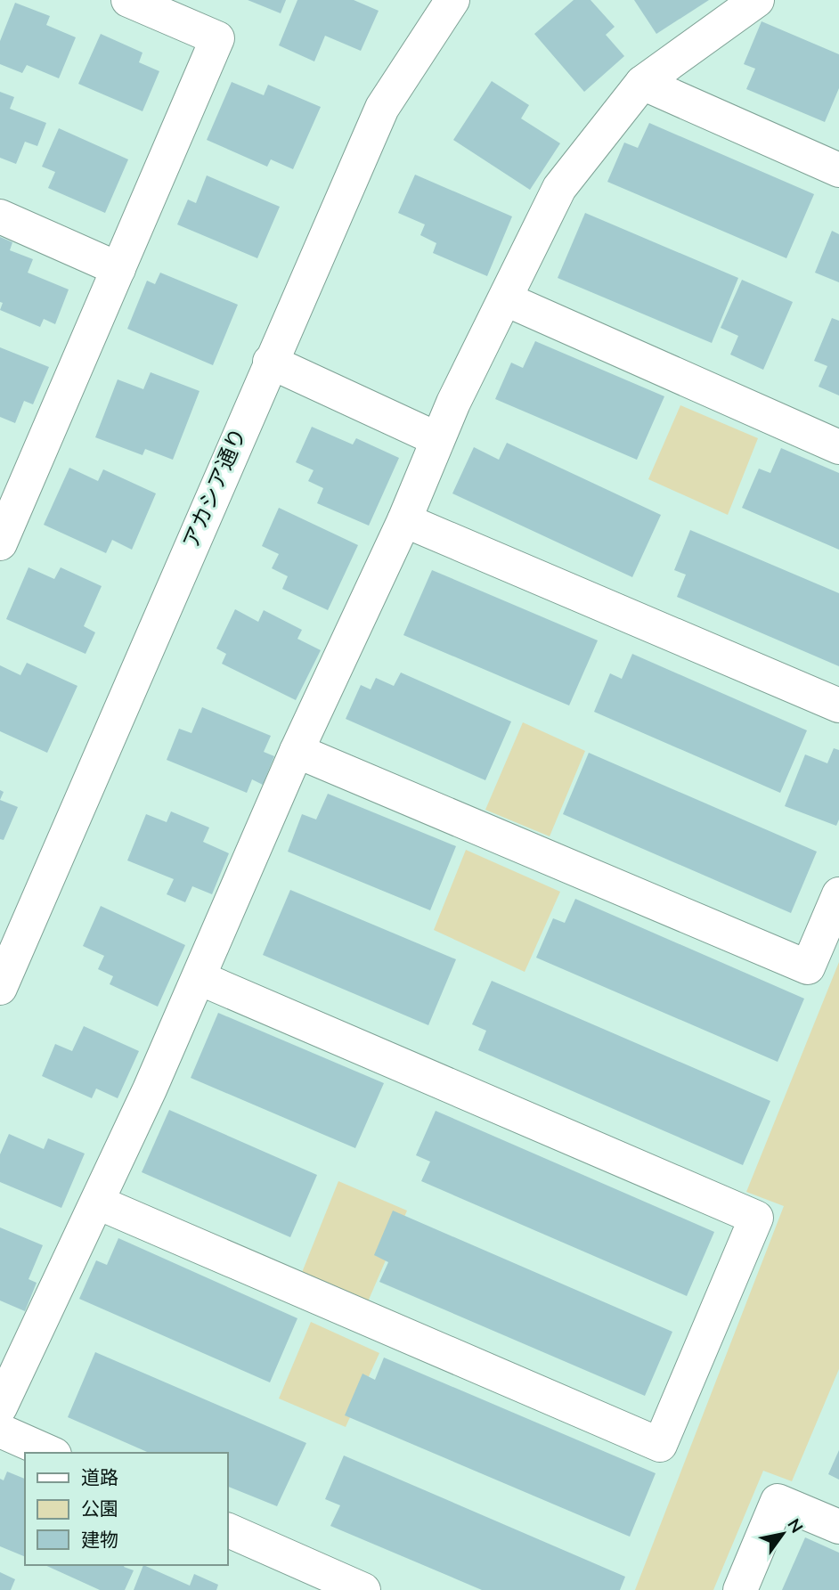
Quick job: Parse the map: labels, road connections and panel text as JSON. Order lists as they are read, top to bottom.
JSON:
{
  "streets": {
    "street": ["アカシア通り"]
  },
  "legend": ["道路", "公園", "建物"],
  "north": "top right"
}
